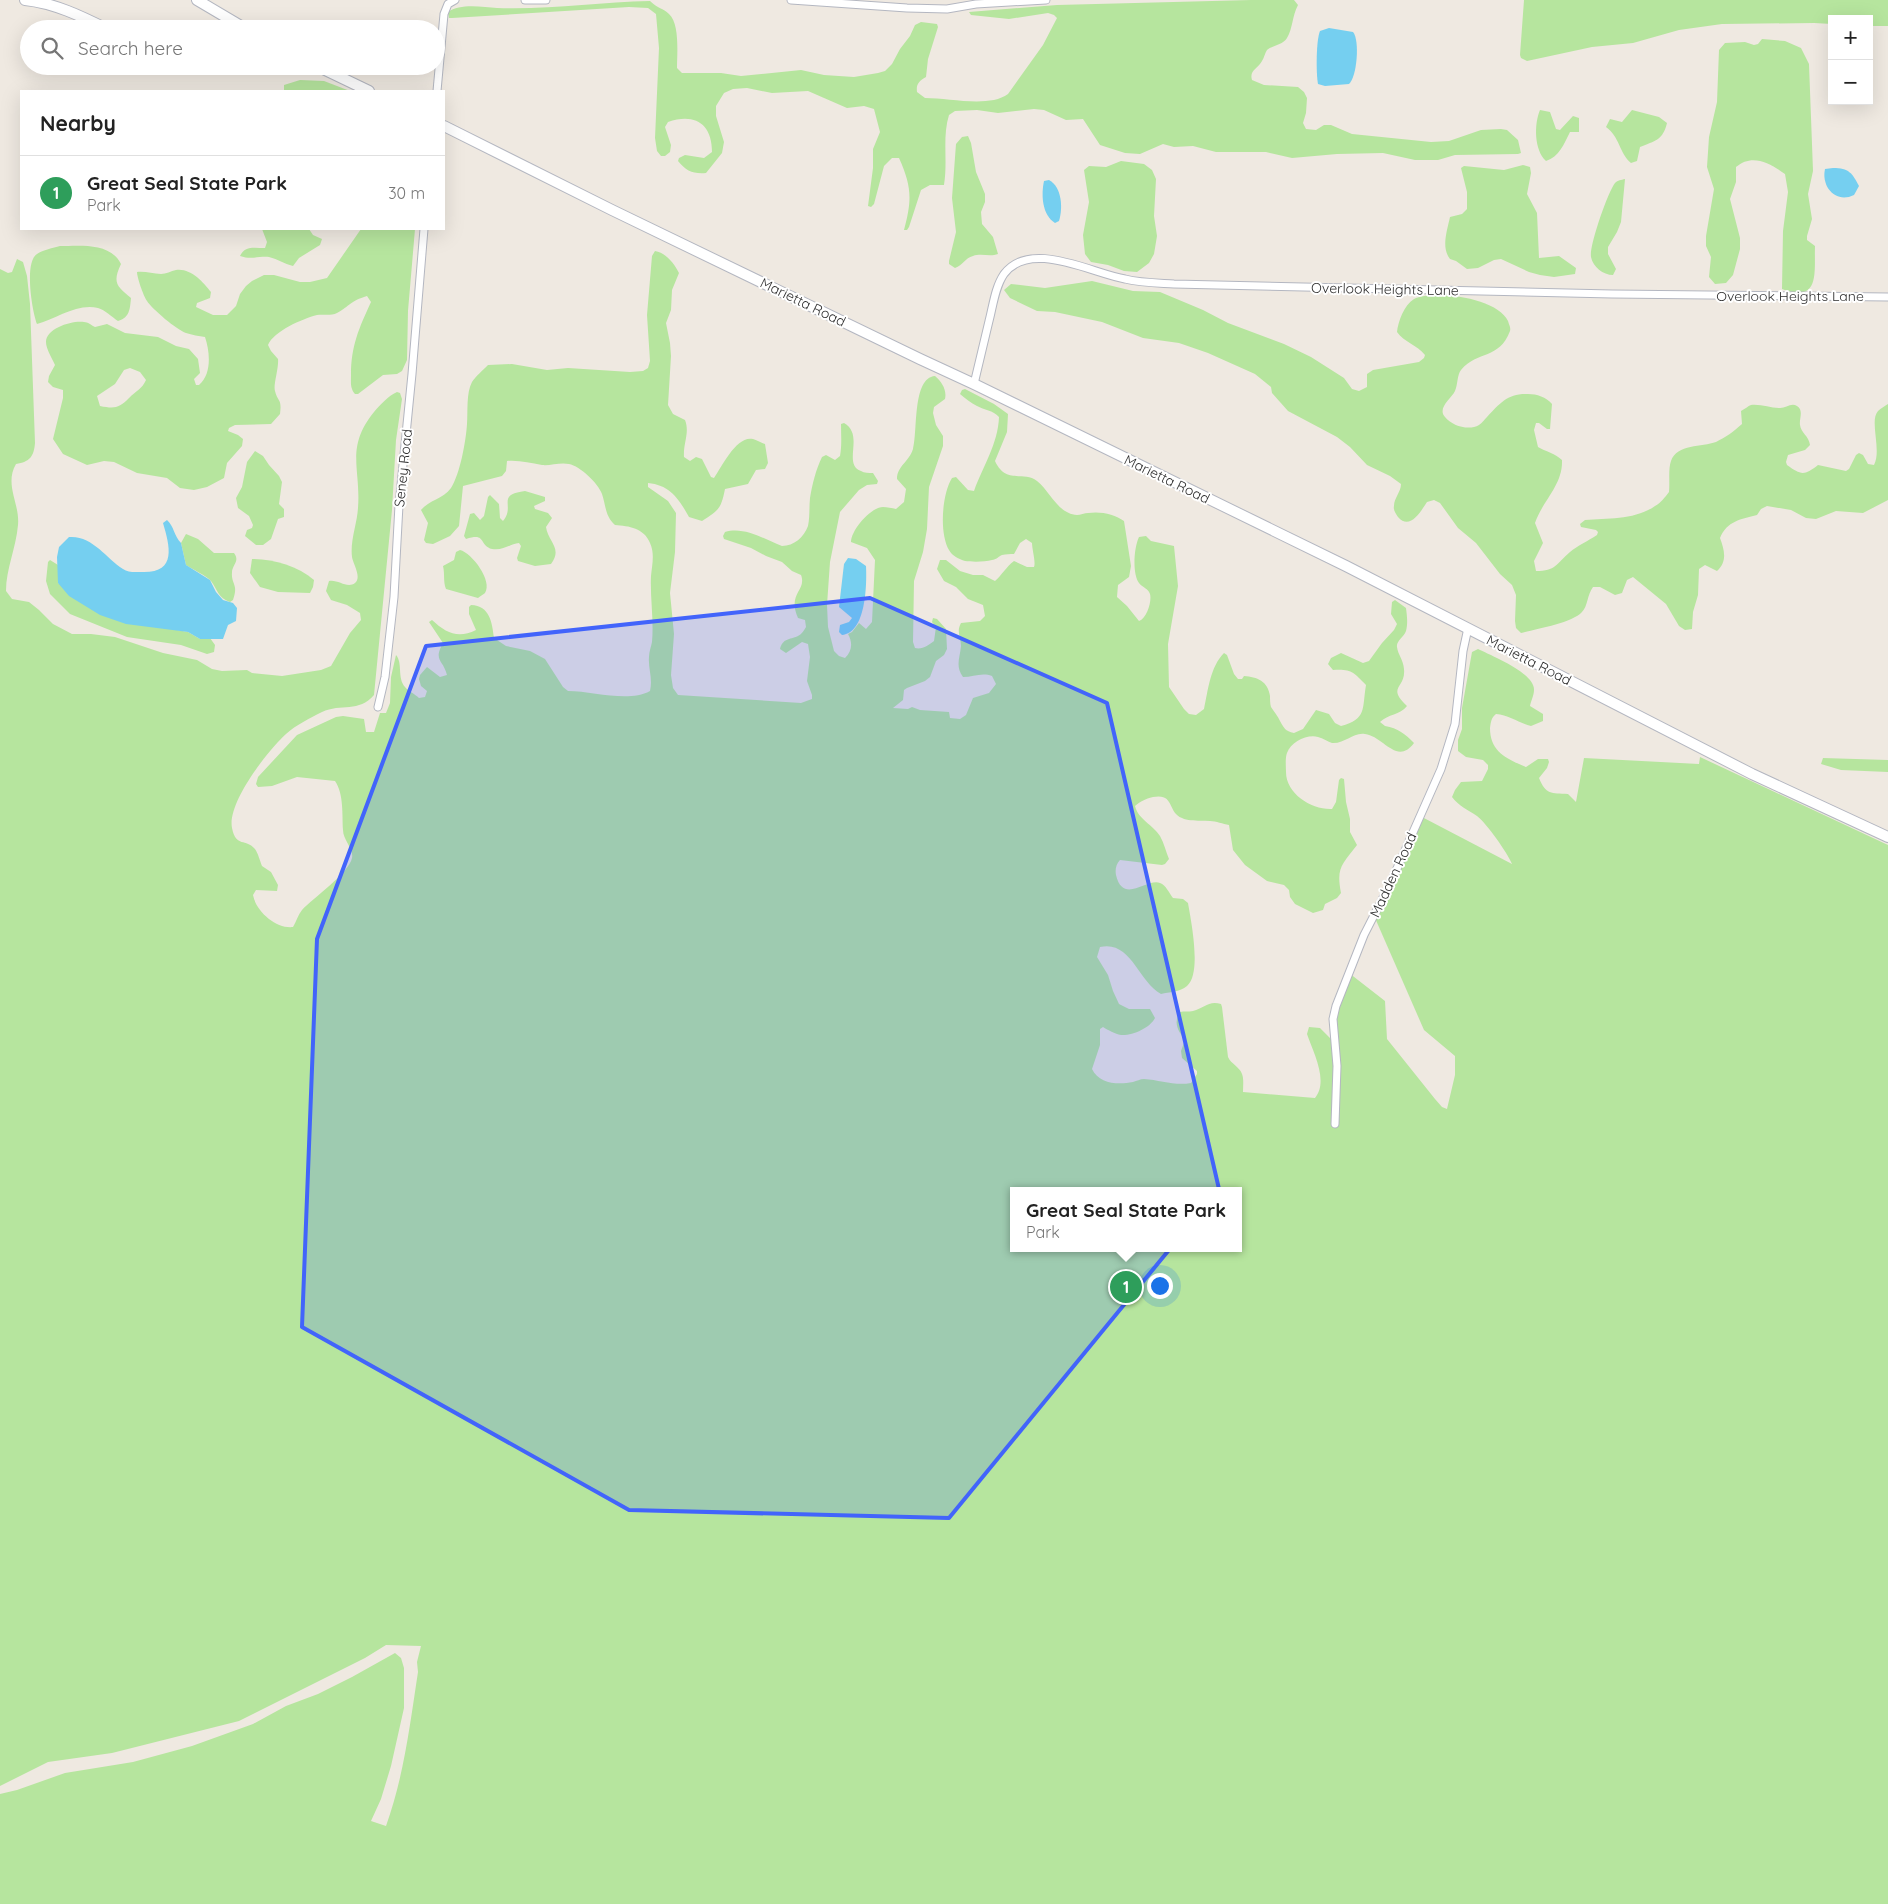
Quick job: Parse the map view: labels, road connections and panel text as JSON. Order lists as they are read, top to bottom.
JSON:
{
  "streets": {
    "street": [
      "Overlook Heights Lane",
      "Marietta Road",
      "Seney Road",
      "Madden Road"
    ]
  },
  "crossings": [
    ["Overlook Heights Lane", "Marietta Road"],
    ["Marietta Road", "Madden Road"]
  ],
  "page": {
    "map_buttons": ["+", "−"],
    "search": "Search here",
    "heading": "Nearby",
    "list": [
      {
        "mark": "1",
        "name": "Great Seal State Park",
        "note": "Park",
        "value": "30 m"
      }
    ],
    "popup": ["Great Seal State Park", "Park"],
    "pins": "1"
  }
}
